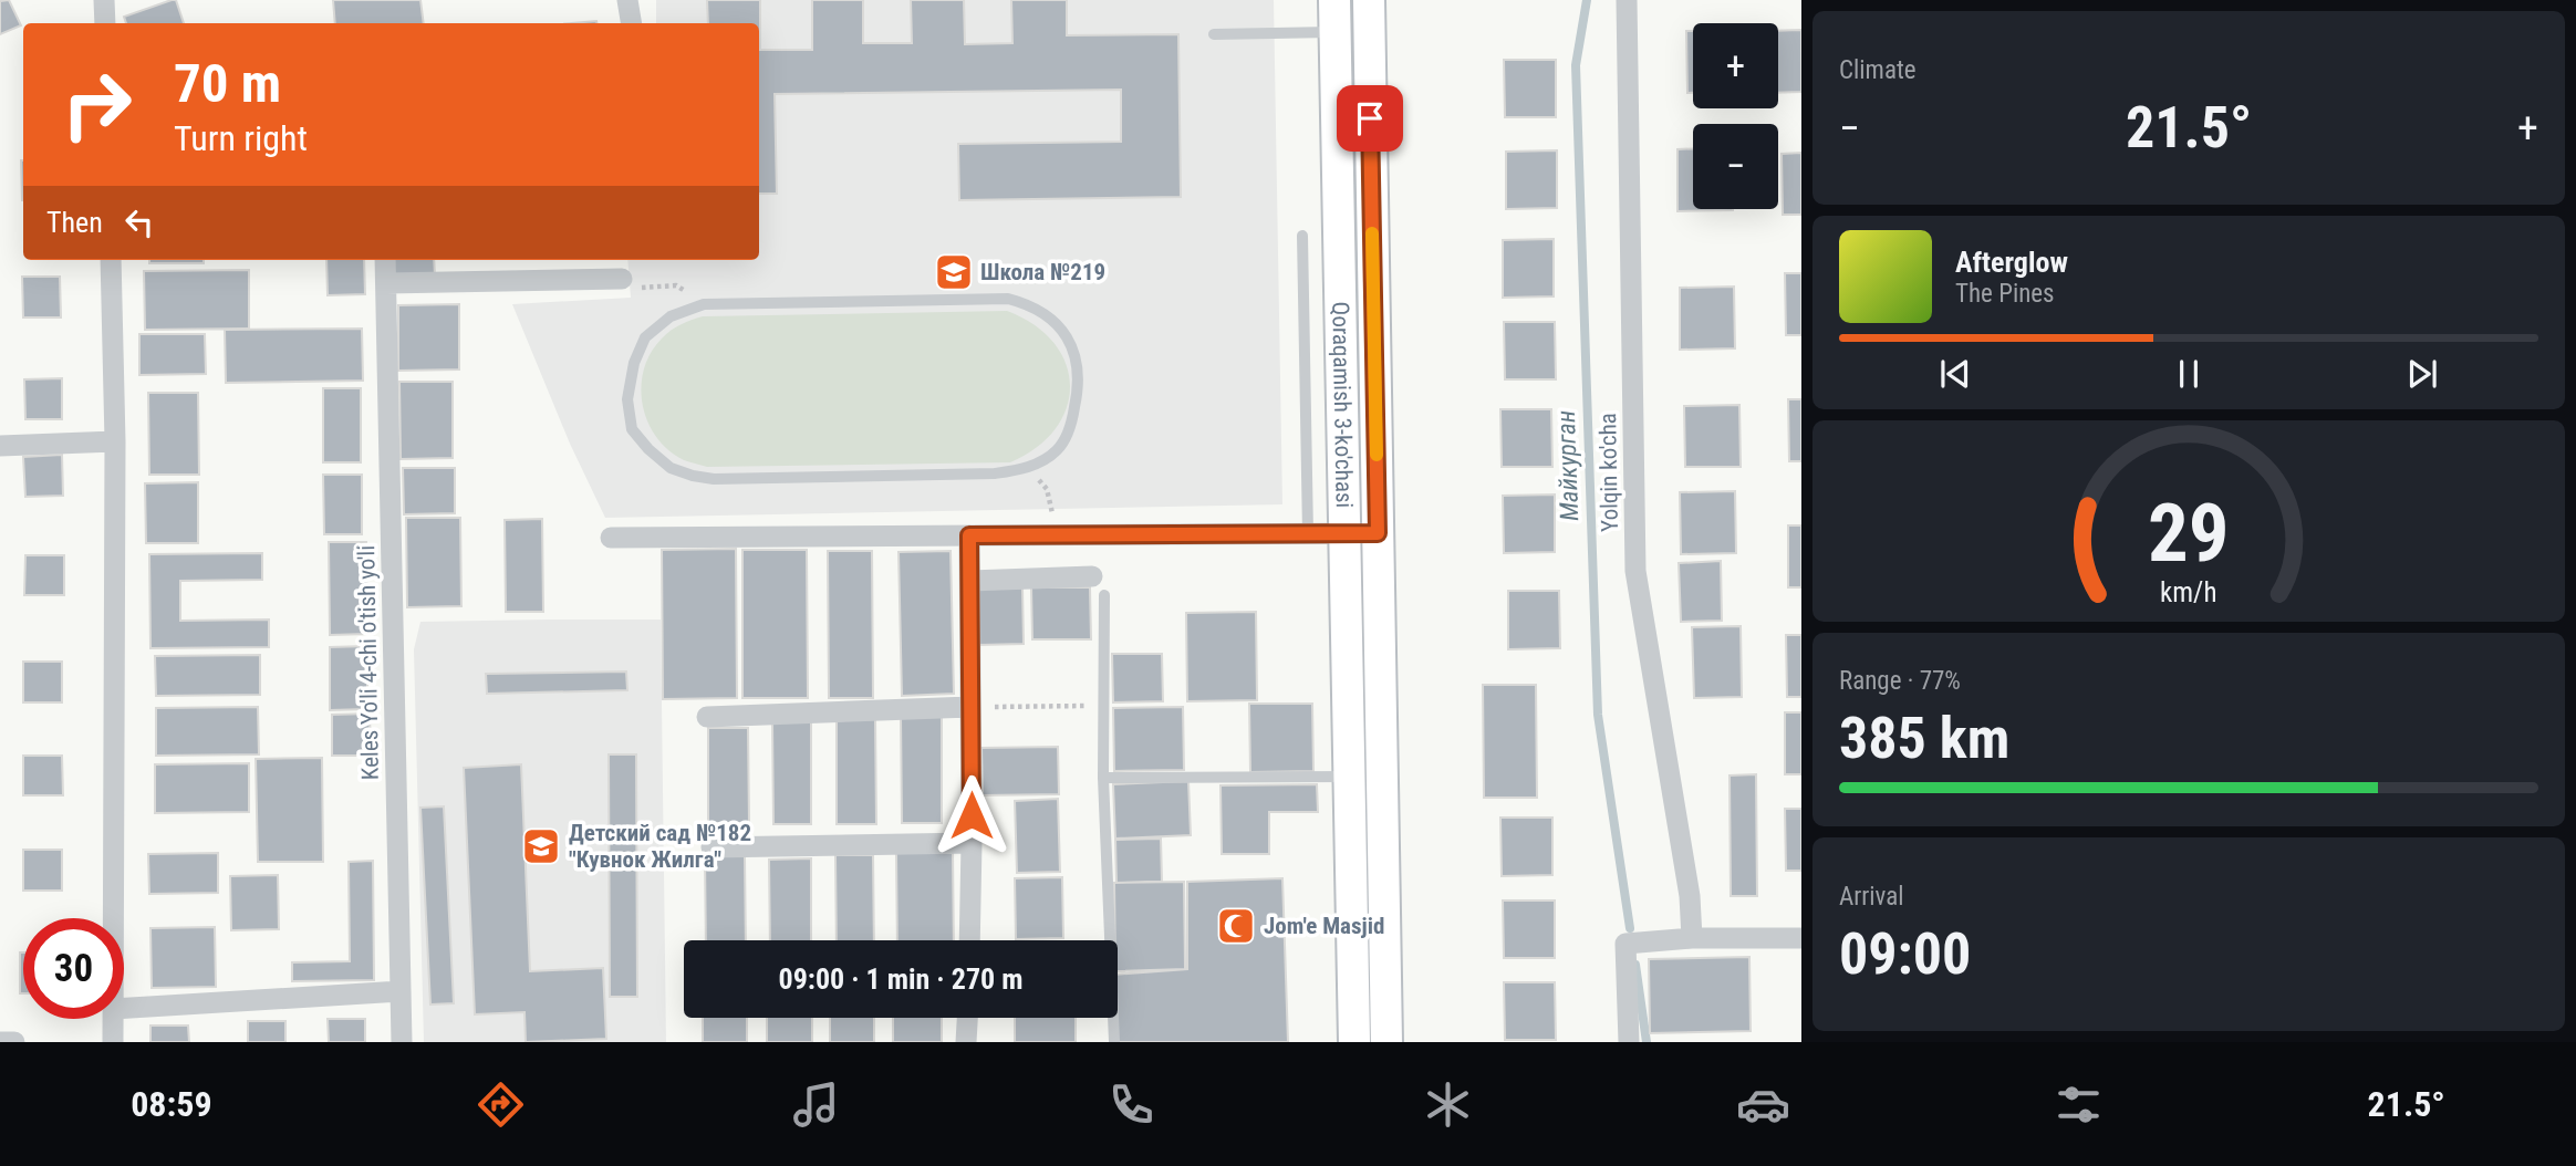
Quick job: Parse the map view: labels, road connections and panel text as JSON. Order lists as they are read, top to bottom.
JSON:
{
  "streets": {
    "main road": ["Qoraqamish 3-ko'chasi"],
    "street": ["Yolqin ko'cha", "Keles Yo'li 4-chi o'tish yo'li"]
  },
  "water": ["Майкурган"],
  "places": {
    "school or university": ["Школа №219", "Детский сад №182 \"Кувнок Жилга\""],
    "mosque": ["Jom'e Masjid"]
  },
  "page": {
    "tile": [
      "Climate",
      ["Range · 77%", "385 km"],
      ["Arrival", "09:00"]
    ],
    "map_buttons": ["+", "−"],
    "turn": ["70 m", "Turn right"],
    "heat": ["−", "21.5°", "+"],
    "then": "Then",
    "song": ["Afterglow", "The Pines"],
    "limit": "30",
    "trip": "09:00 · 1 min · 270 m",
    "tabs": ["08:59", "21.5°"],
    "gauge": ["29", "km/h"]
  }
}
